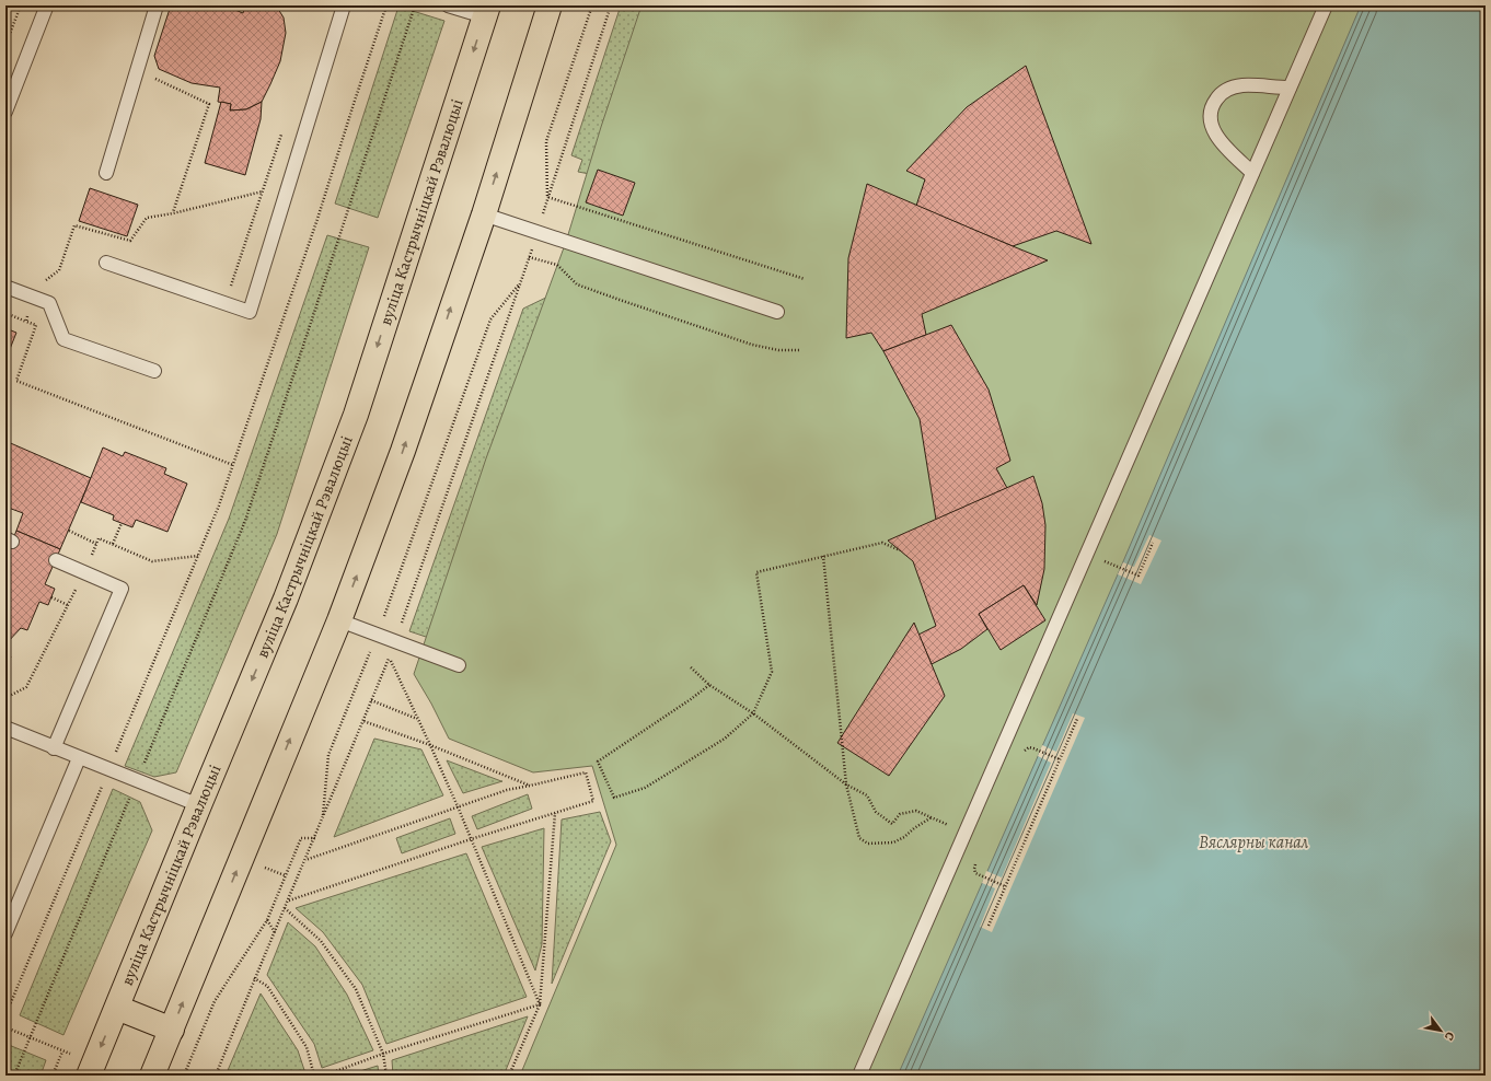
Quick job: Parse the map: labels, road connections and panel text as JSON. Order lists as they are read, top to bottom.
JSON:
{
  "streets": {
    "highway": ["вуліца Кастрычніцкай Рэвалюцыі"]
  },
  "water": ["Вяслярны канал"],
  "north": "bottom right"
}
